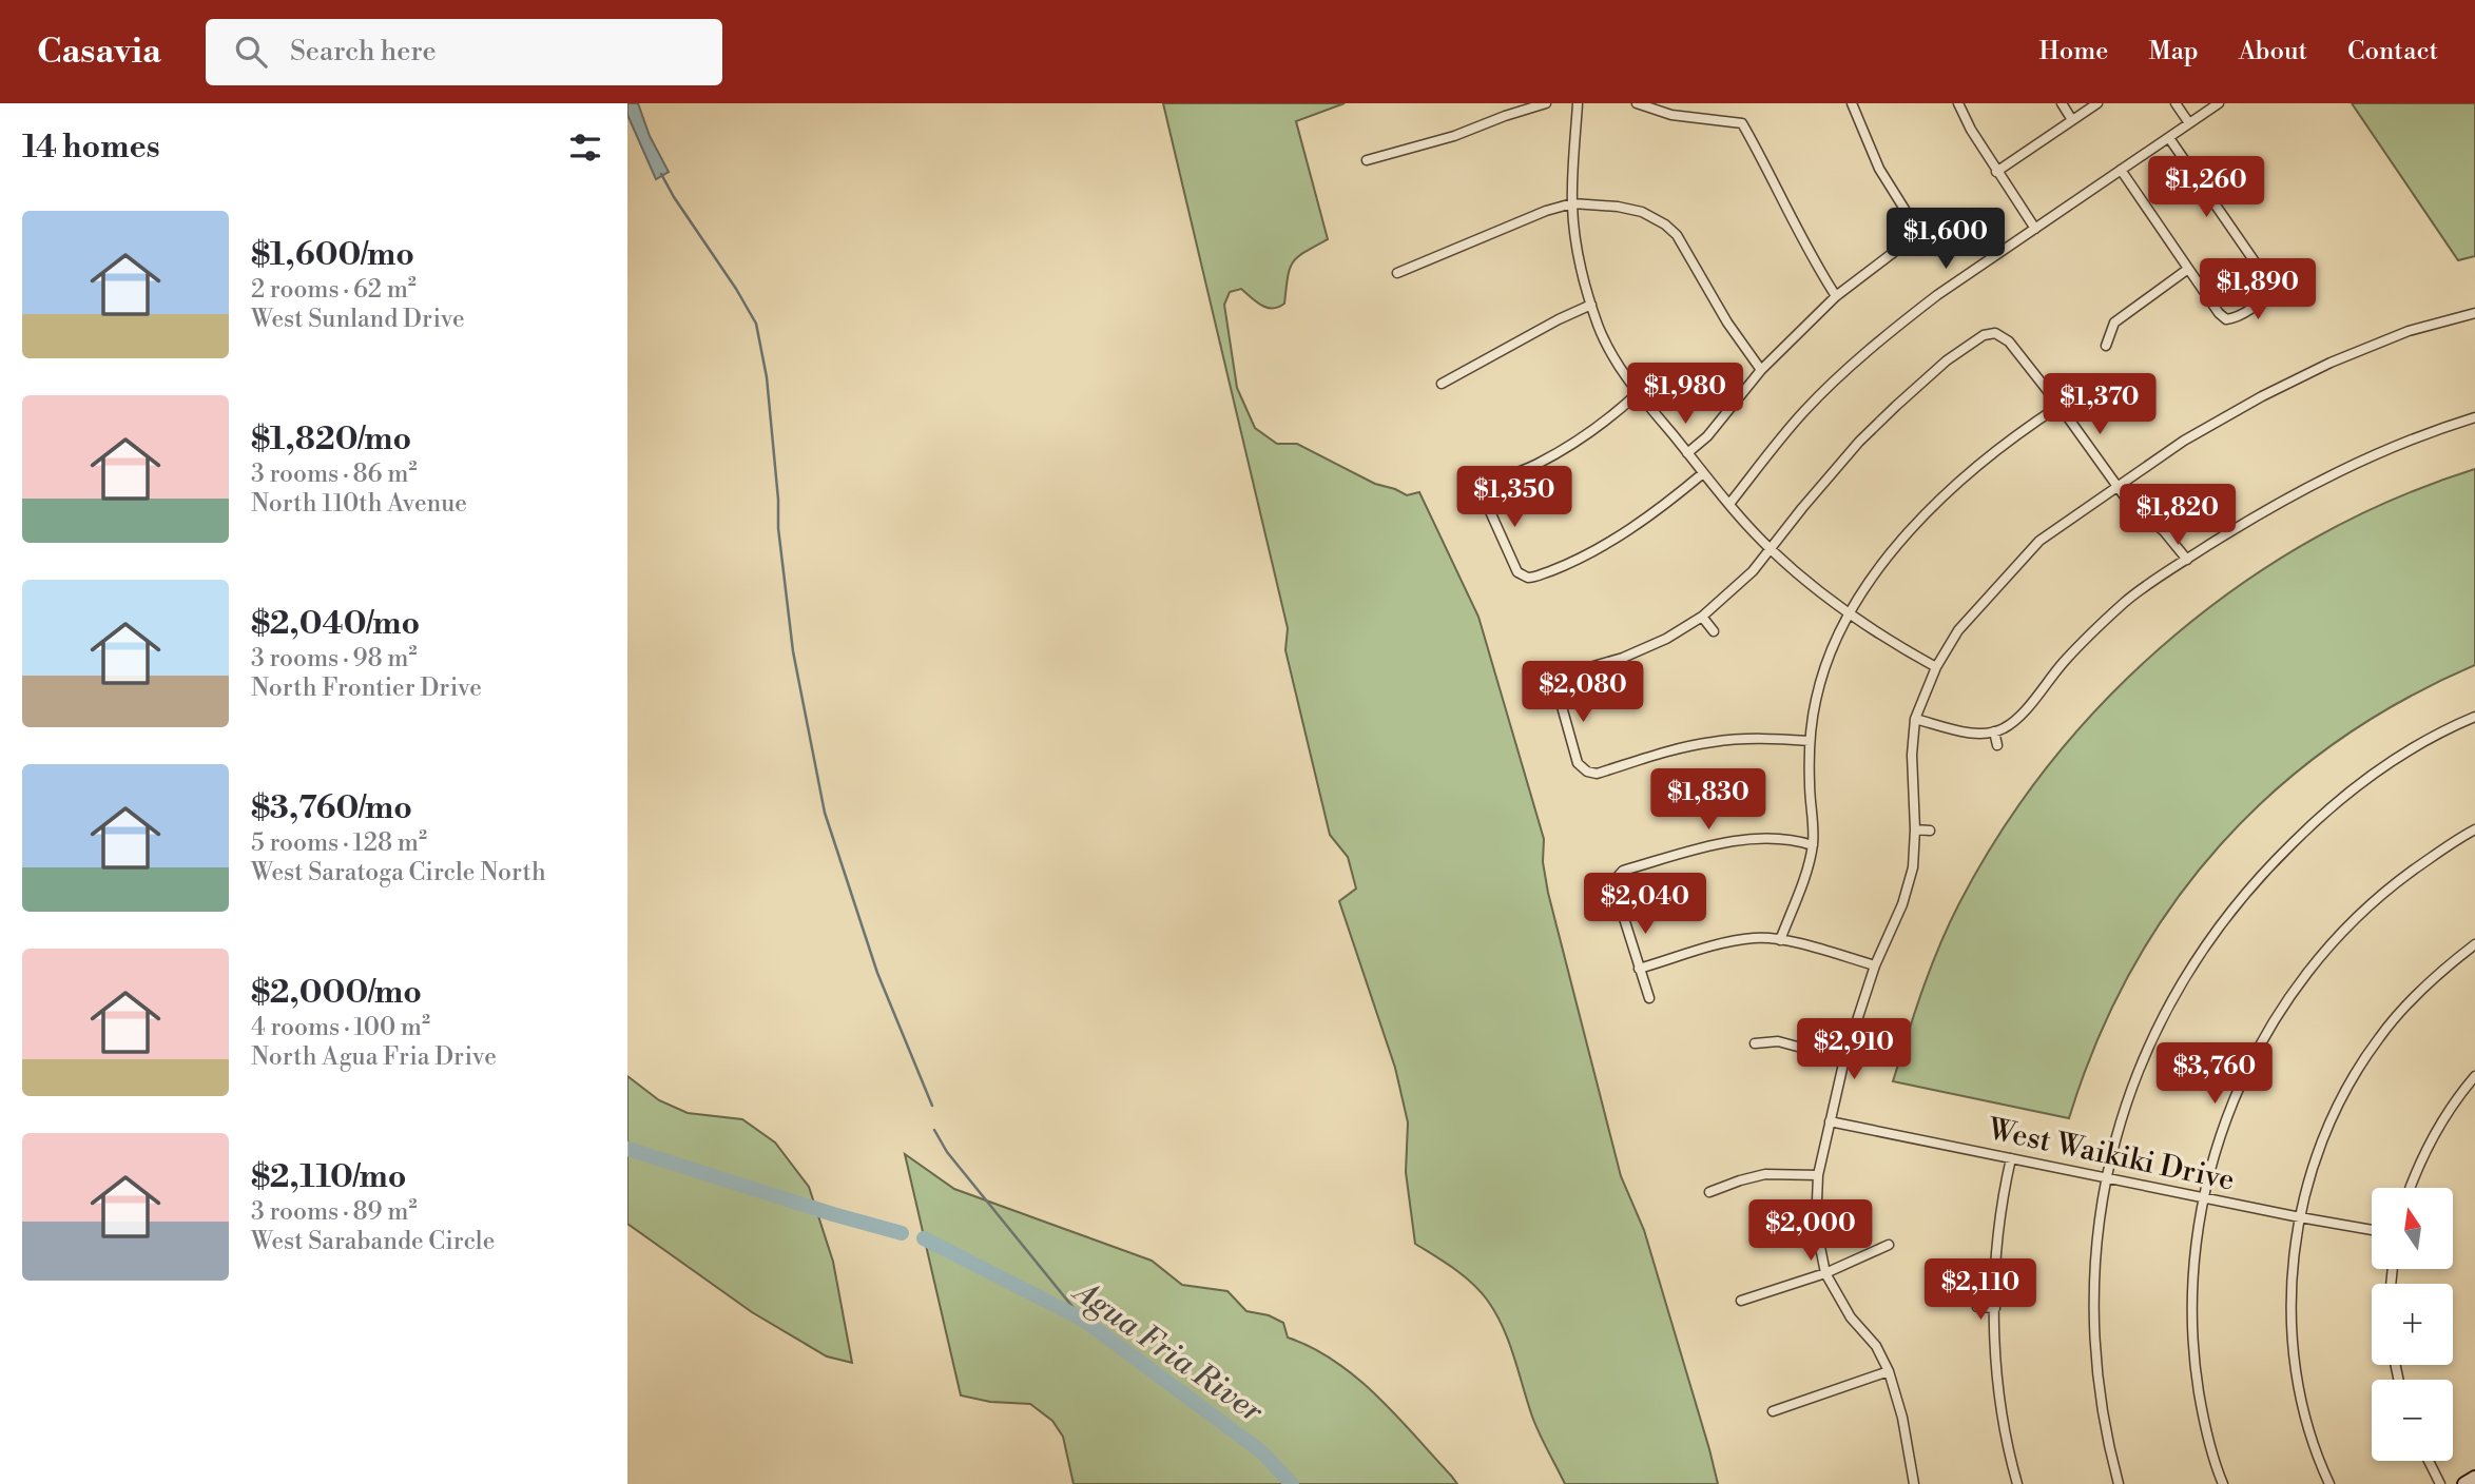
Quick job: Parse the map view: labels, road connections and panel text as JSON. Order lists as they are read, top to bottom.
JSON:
{
  "streets": {
    "street": ["West Waikiki Drive"]
  },
  "water": ["Agua Fria River"],
  "north": "top",
  "page": {
    "header": "Casavia",
    "search": "Search here",
    "nav": [
      "Home",
      "Map",
      "About",
      "Contact"
    ],
    "heading": "14 homes",
    "price": [
      "$1,260",
      "$1,600",
      "$1,890",
      "$1,980",
      "$1,370",
      "$1,350",
      "$1,820",
      "$2,080",
      "$1,830",
      "$2,040",
      "$2,910",
      "$3,760",
      "$2,000",
      "$2,110"
    ],
    "list": [
      {
        "name": "$1,600/mo",
        "note": "2 rooms · 62 m² · West Sunland Drive"
      },
      {
        "name": "$1,820/mo",
        "note": "3 rooms · 86 m² · North 110th Avenue"
      },
      {
        "name": "$2,040/mo",
        "note": "3 rooms · 98 m² · North Frontier Drive"
      },
      {
        "name": "$3,760/mo",
        "note": "5 rooms · 128 m² · West Saratoga Circle North"
      },
      {
        "name": "$2,000/mo",
        "note": "4 rooms · 100 m² · North Agua Fria Drive"
      },
      {
        "name": "$2,110/mo",
        "note": "3 rooms · 89 m² · West Sarabande Circle"
      }
    ],
    "map_buttons": ["+", "−"]
  }
}
